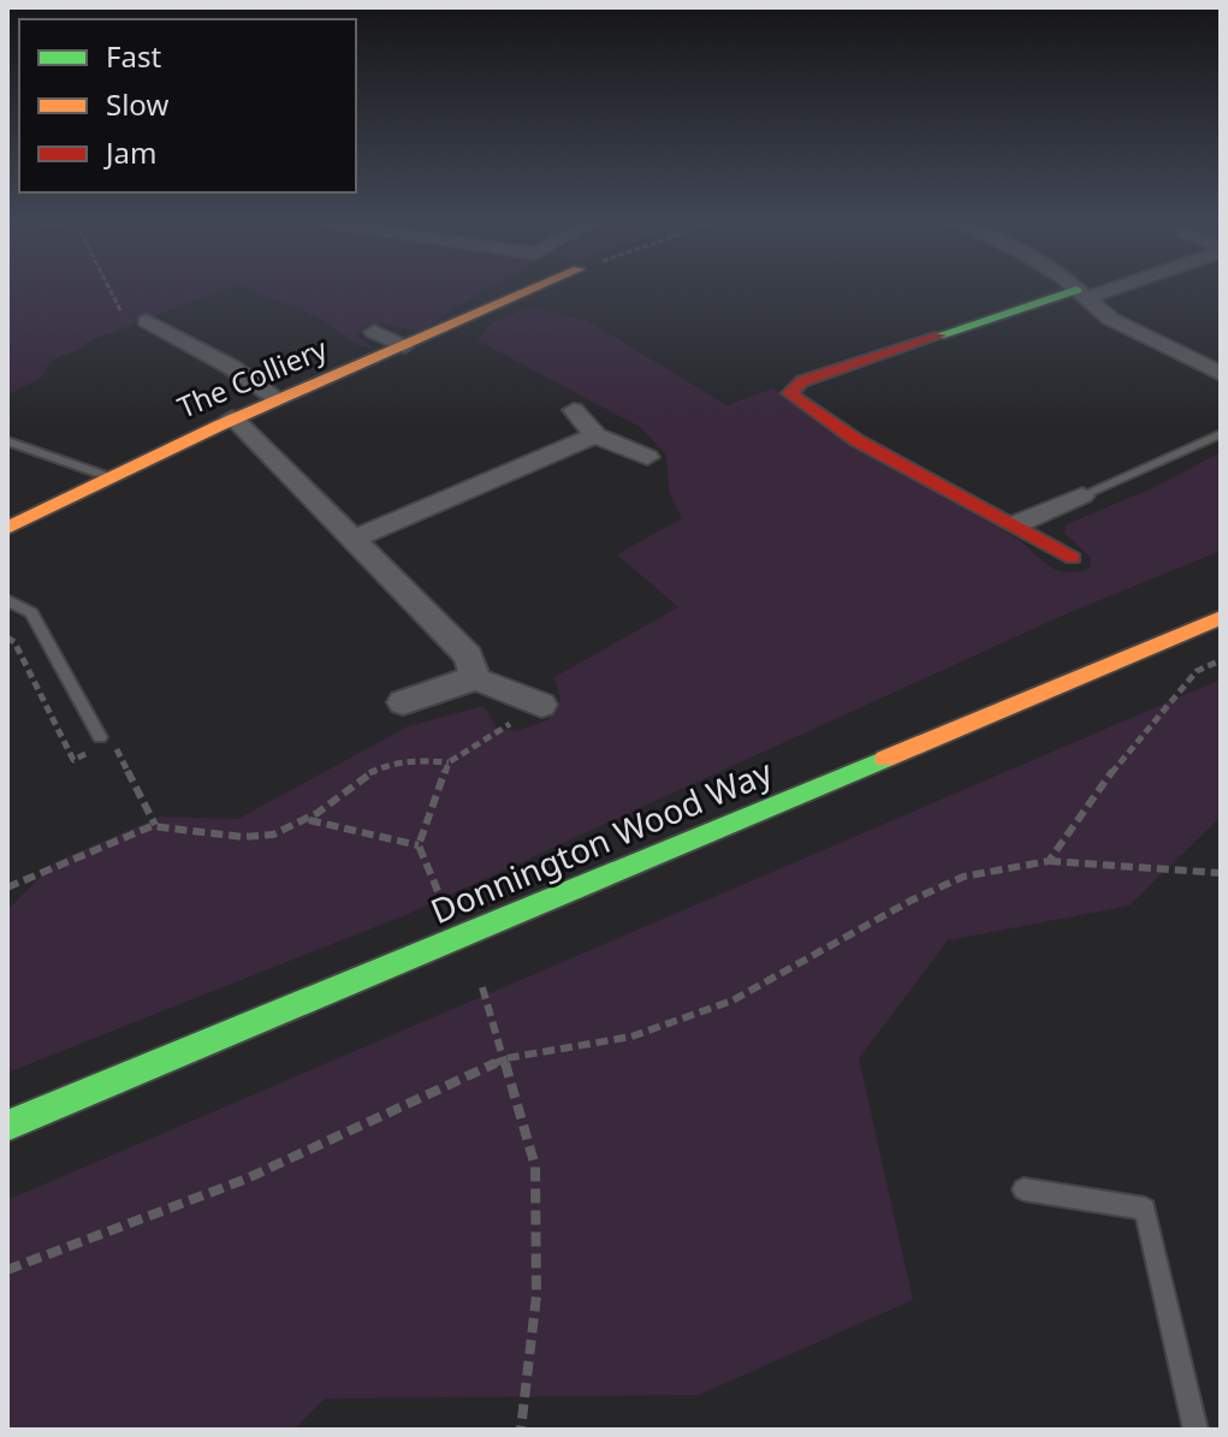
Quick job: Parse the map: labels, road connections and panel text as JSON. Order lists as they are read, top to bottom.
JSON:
{
  "streets": {
    "street": ["The Colliery", "Donnington Wood Way"]
  },
  "legend": ["Fast", "Slow", "Jam"]
}
